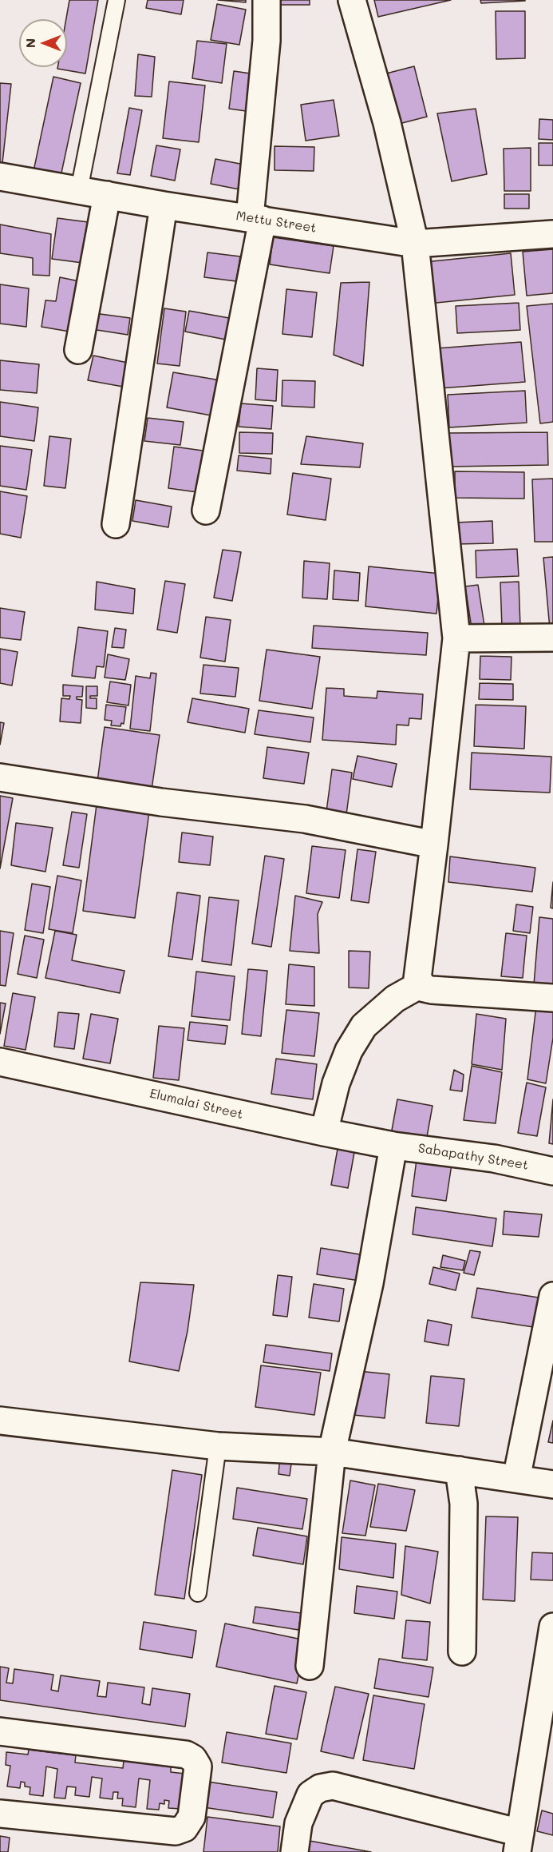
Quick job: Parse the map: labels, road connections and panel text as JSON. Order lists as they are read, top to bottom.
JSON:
{
  "streets": {
    "street": ["Mettu Street", "Elumalai Street", "Sabapathy Street"]
  },
  "crossings": [
    ["Elumalai Street", "Sabapathy Street"]
  ],
  "north": "left"
}
